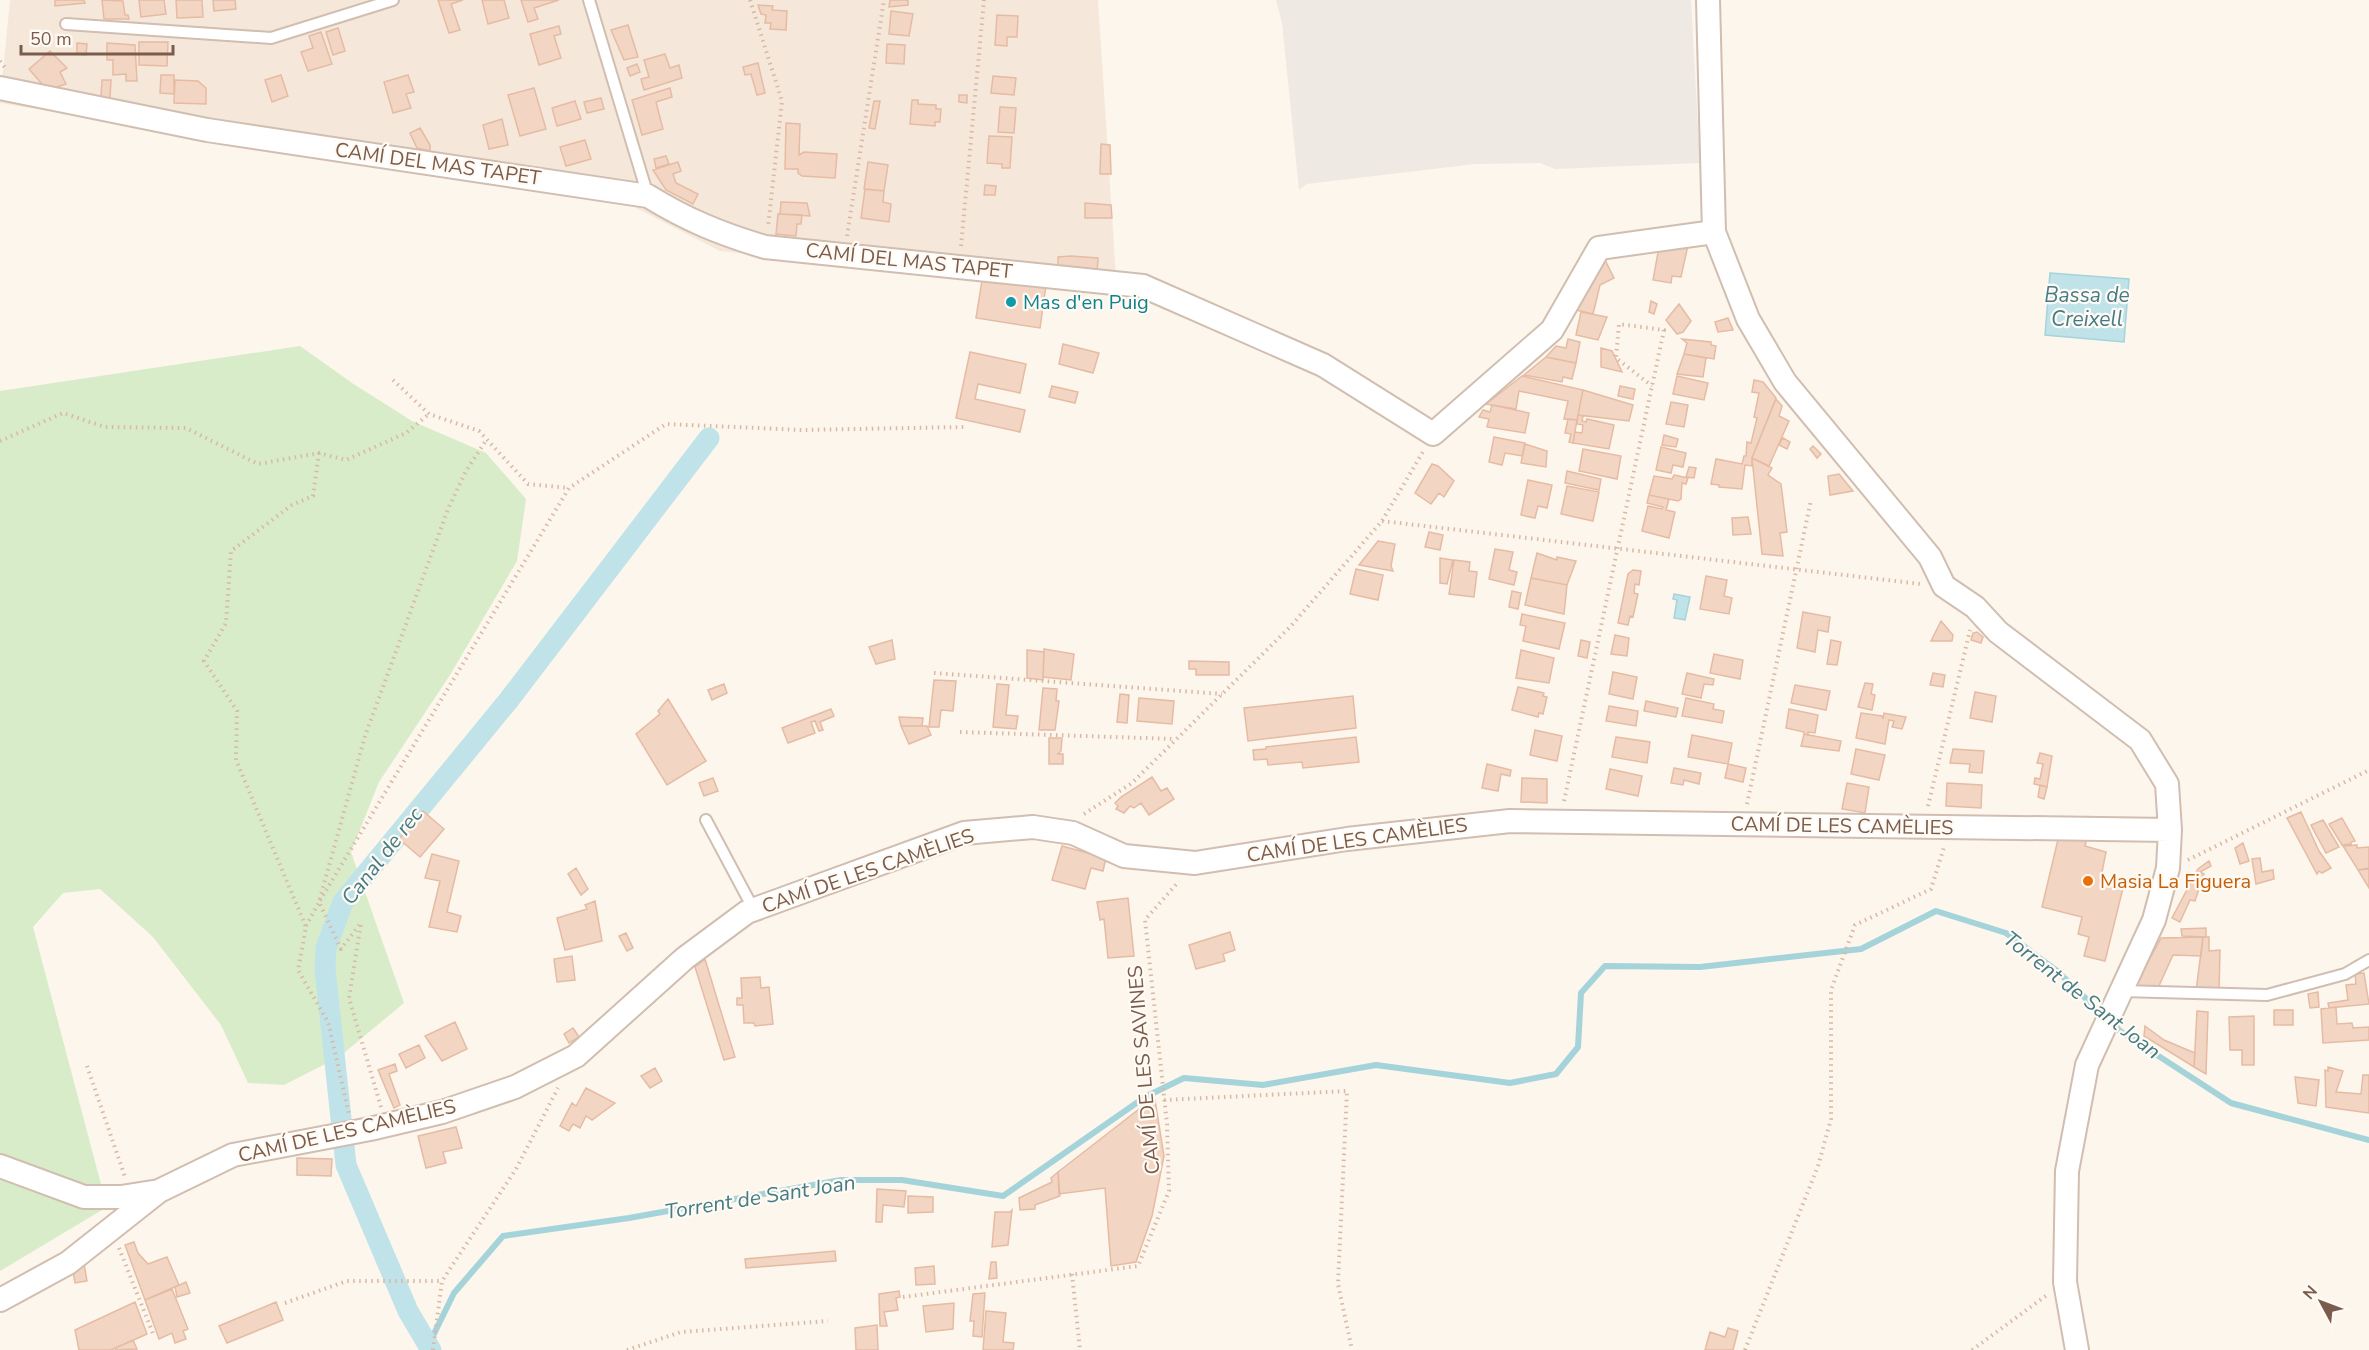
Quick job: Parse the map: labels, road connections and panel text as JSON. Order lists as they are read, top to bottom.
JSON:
{
  "streets": {
    "street": ["CAMÍ DEL MAS TAPET", "CAMÍ DE LES CAMÈLIES"],
    "path": ["CAMÍ DE LES SAVINES"]
  },
  "crossings": [
    ["CAMÍ DE LES CAMÈLIES", "CAMÍ DE LES SAVINES"]
  ],
  "water": ["Bassa de Creixell", "Canal de rec", "Torrent de Sant Joan"],
  "places": ["Mas d'en Puig", "Masia La Figuera"],
  "scale_bar": "50 m",
  "north": "top left"
}
